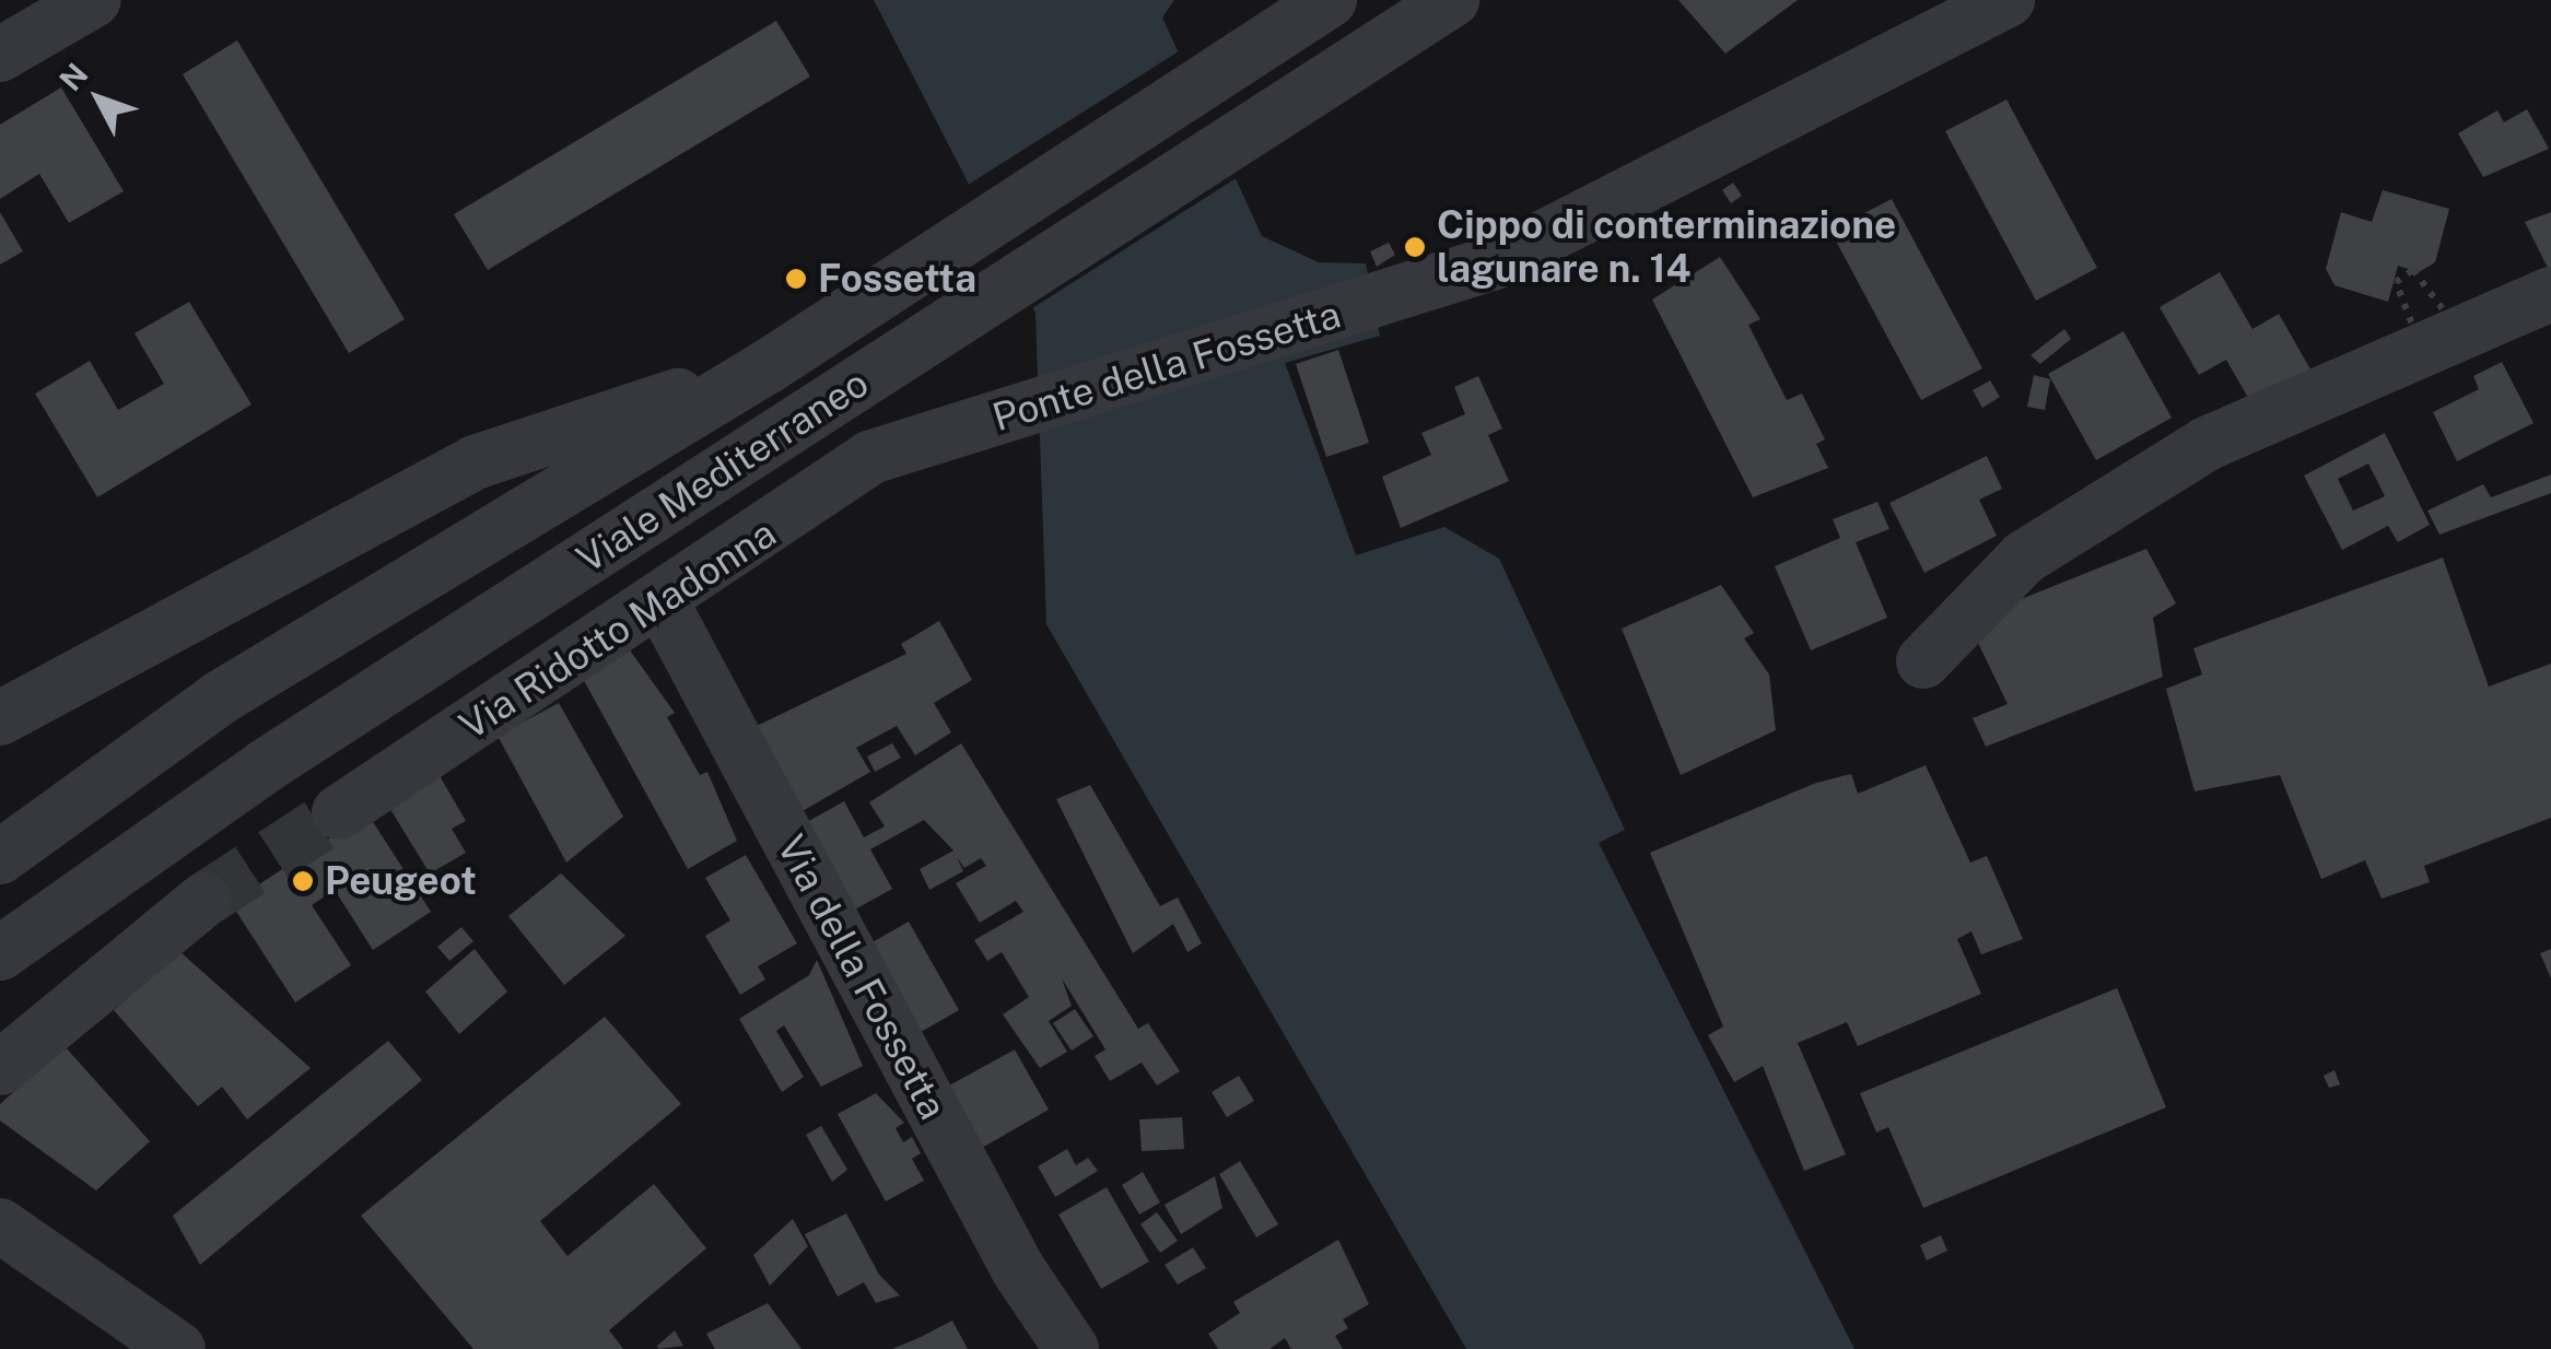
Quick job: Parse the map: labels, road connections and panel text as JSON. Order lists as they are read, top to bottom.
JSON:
{
  "streets": {
    "street": [
      "Ponte della Fossetta",
      "Viale Mediterraneo",
      "Via Ridotto Madonna",
      "Via della Fossetta"
    ]
  },
  "crossings": [
    ["Ponte della Fossetta", "Via Ridotto Madonna"],
    ["Via Ridotto Madonna", "Via della Fossetta"]
  ],
  "places": ["Cippo di conterminazione lagunare n. 14", "Fossetta", "Peugeot"],
  "north": "top left"
}
